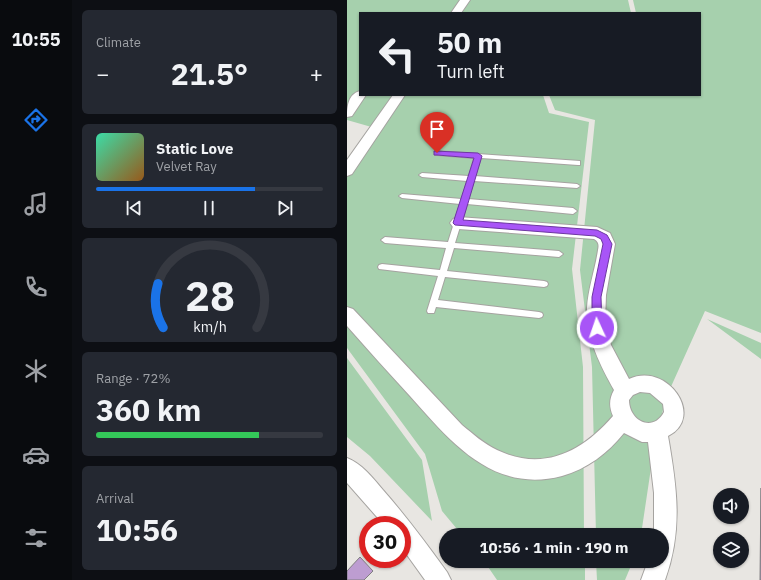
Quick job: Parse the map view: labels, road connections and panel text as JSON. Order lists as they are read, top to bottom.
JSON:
{
  "page": {
    "tabs": "10:55",
    "tile": [
      "Climate",
      ["Range · 72%", "360 km"],
      ["Arrival", "10:56"]
    ],
    "turn": ["50 m", "Turn left"],
    "heat": ["−", "21.5°", "+"],
    "song": ["Static Love", "Velvet Ray"],
    "limit": "30",
    "trip": "10:56 · 1 min · 190 m",
    "gauge": ["28", "km/h"]
  }
}
